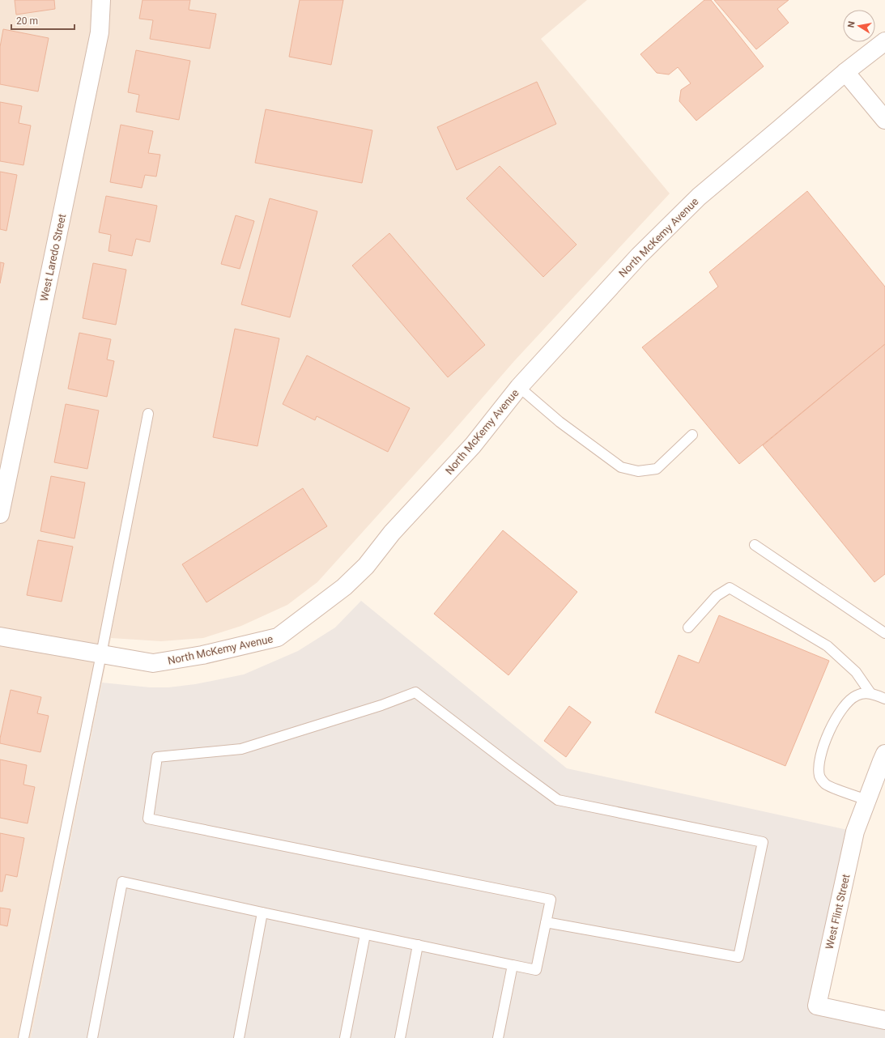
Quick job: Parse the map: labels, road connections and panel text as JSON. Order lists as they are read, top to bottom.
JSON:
{
  "streets": {
    "street": ["North McKemy Avenue", "West Laredo Street", "West Flint Street"]
  },
  "scale_bar": "20 m",
  "north": "left"
}
